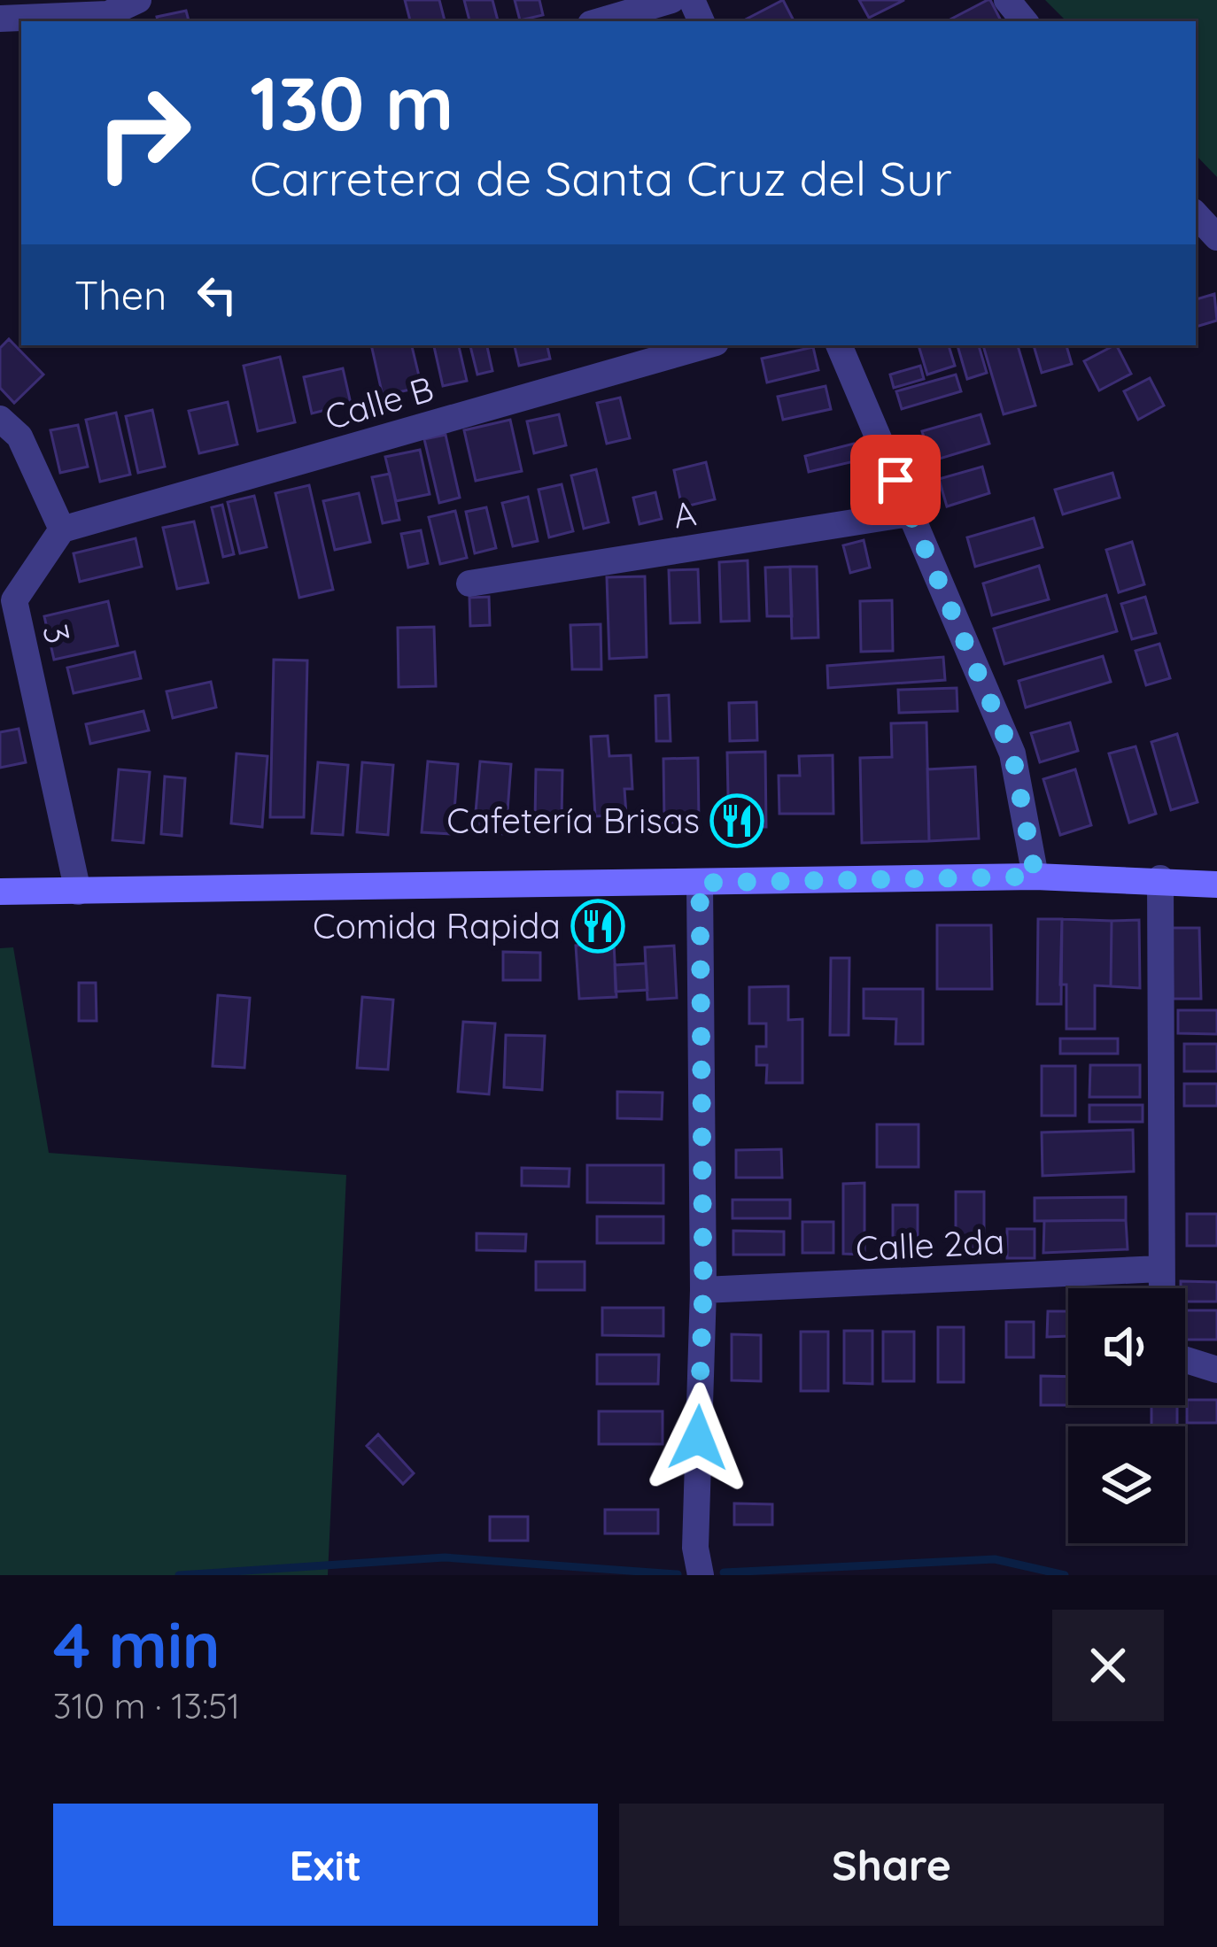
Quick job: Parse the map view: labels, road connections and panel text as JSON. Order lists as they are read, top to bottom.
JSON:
{
  "streets": {
    "street": [
      "Calle B",
      "A",
      "3",
      "Calle 2da"
    ]
  },
  "crossings": [
    ["Calle B", "3"]
  ],
  "places": {
    "restaurant": ["Cafetería Brisas", "Comida Rapida"]
  },
  "page": {
    "turn": ["130 m", "Carretera de Santa Cruz del Sur"],
    "then": "Then",
    "heading": ["4 min", "310 m · 13:51"],
    "buttons": ["Exit", "Share"]
  }
}
